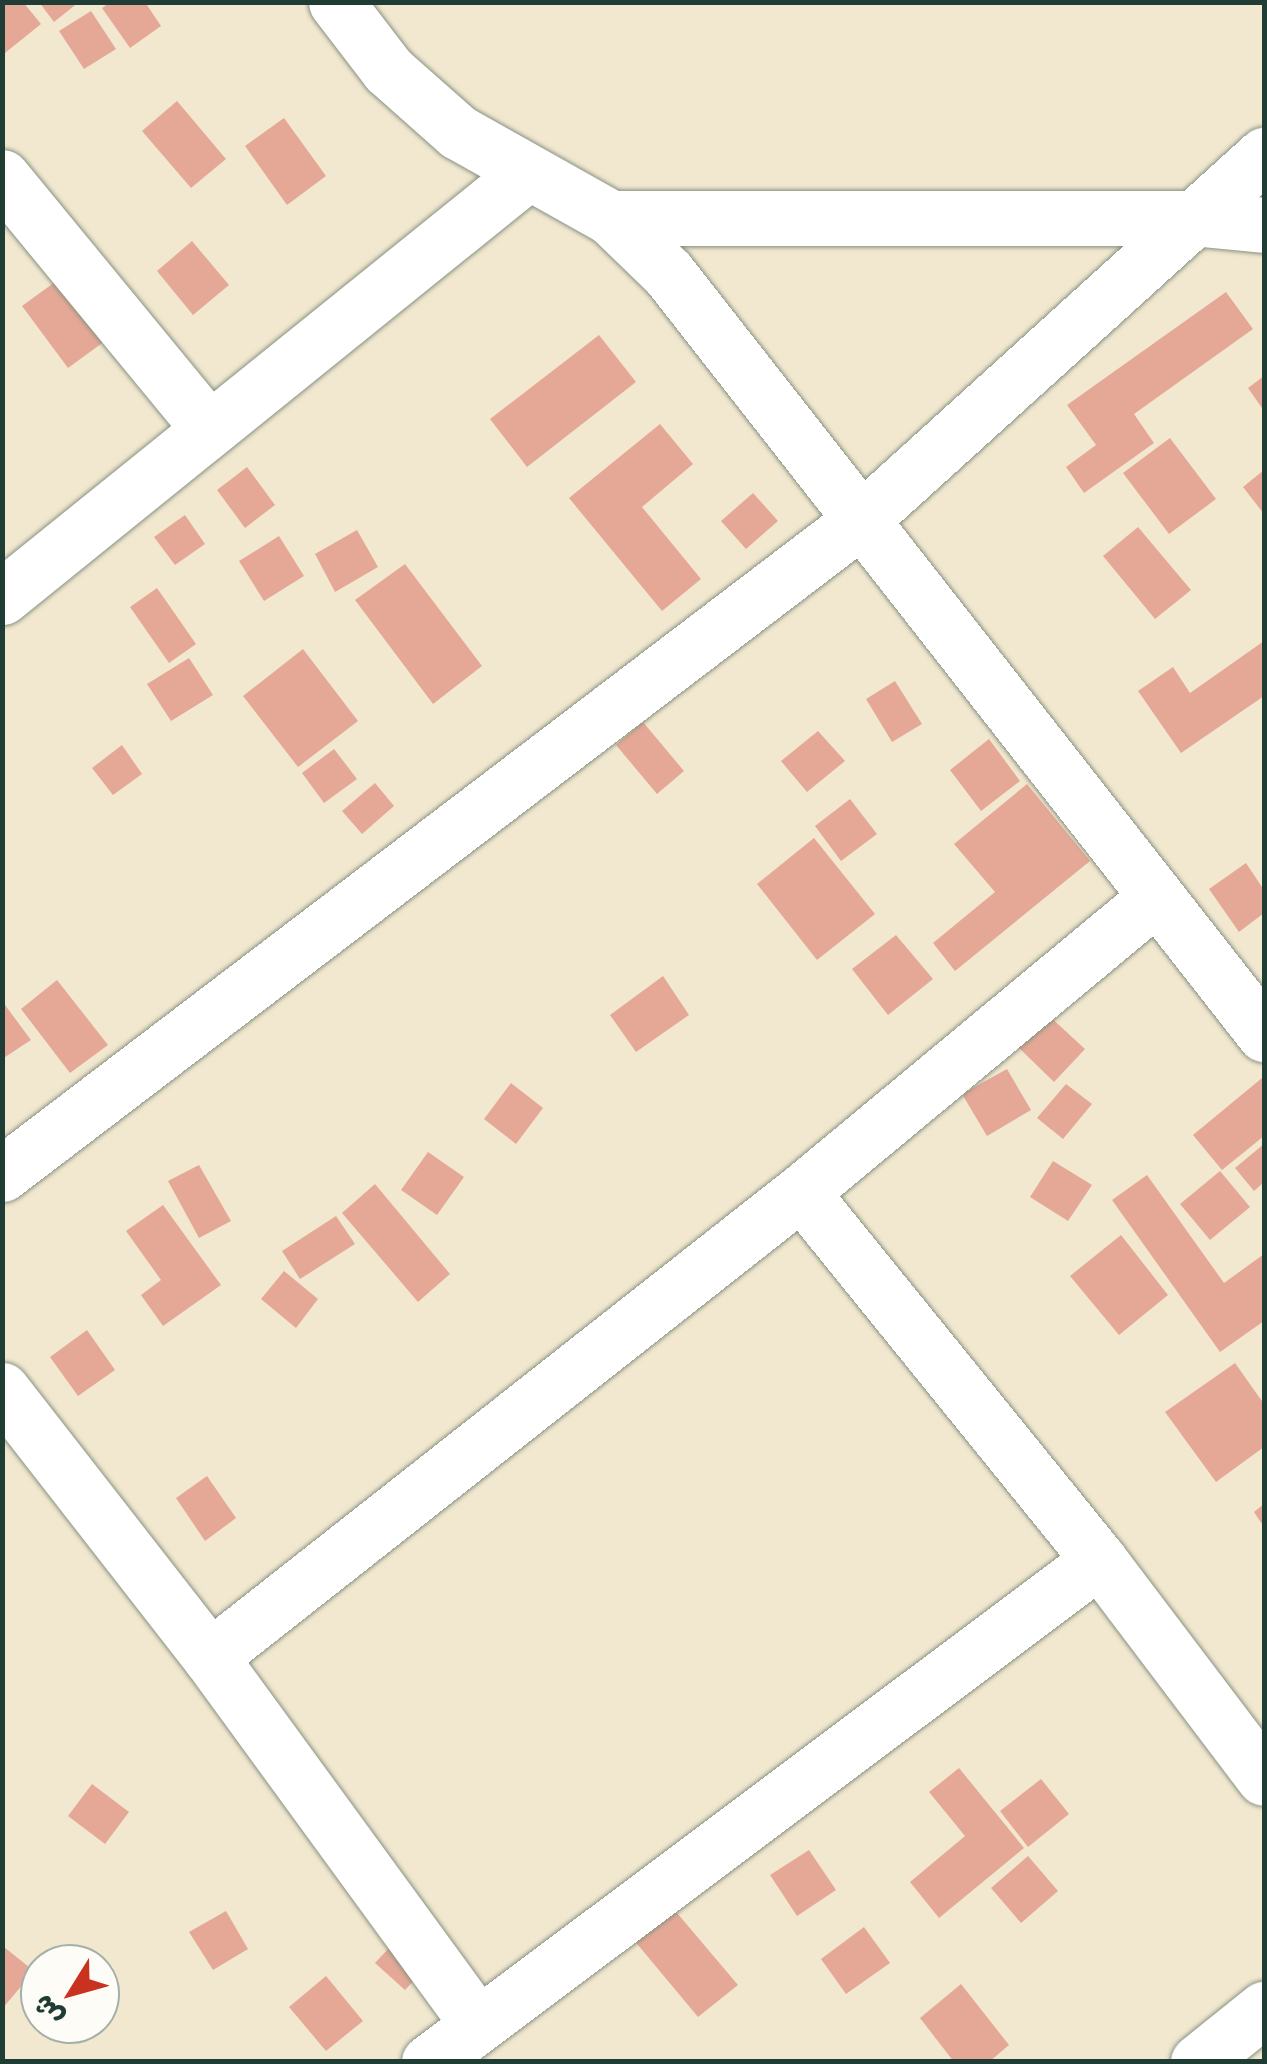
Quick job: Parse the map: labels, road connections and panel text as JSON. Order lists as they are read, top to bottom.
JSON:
{
  "north": "bottom left"
}
